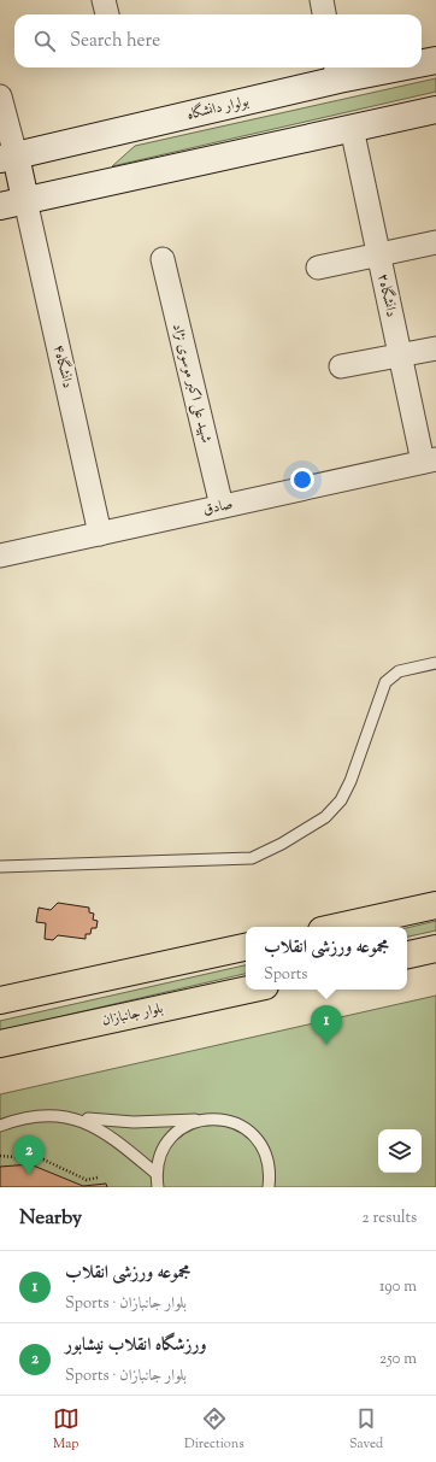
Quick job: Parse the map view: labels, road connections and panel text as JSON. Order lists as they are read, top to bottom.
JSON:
{
  "streets": {
    "main road": ["بولوار دانشگاه", "بلوار جانبازان"],
    "street": [
      "دانشگاه۲",
      "دانشگاه۴",
      "شهید علی اکبر موسوی نژاد",
      "صادق"
    ]
  },
  "crossings": [
    ["دانشگاه۲", "صادق"],
    ["دانشگاه۴", "صادق"],
    ["شهید علی اکبر موسوی نژاد", "صادق"]
  ],
  "page": {
    "search": "Search here",
    "popup": ["مجموعه ورزشی انقلاب", "Sports"],
    "pins": ["1", "2"],
    "heading": ["Nearby", "2 results"],
    "list": [
      {
        "mark": "1",
        "name": "مجموعه ورزشی انقلاب",
        "note": "Sports · بلوار جانبازان",
        "value": "190 m"
      },
      {
        "mark": "2",
        "name": "ورزشگاه انقلاب نیشابور",
        "note": "Sports · بلوار جانبازان",
        "value": "250 m"
      }
    ],
    "nav": ["Map", "Directions", "Saved"]
  }
}
